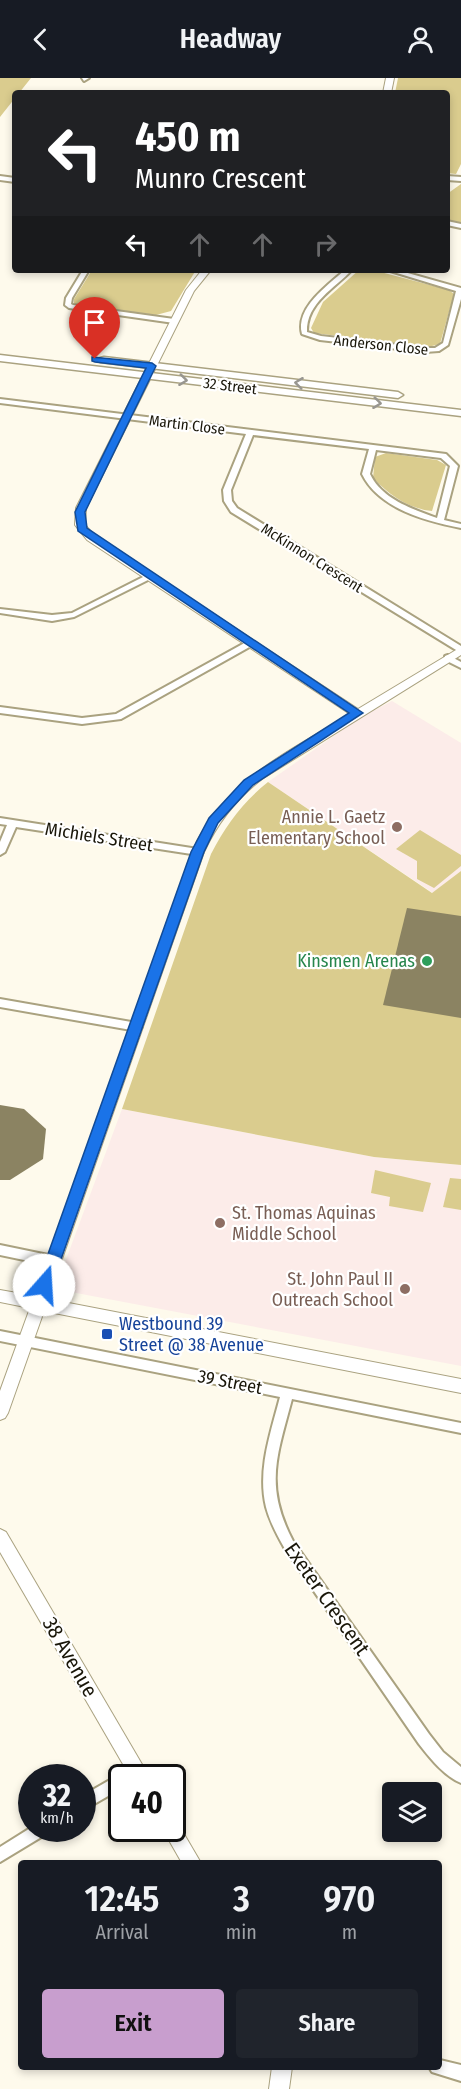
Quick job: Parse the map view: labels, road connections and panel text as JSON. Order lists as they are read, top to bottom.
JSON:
{
  "streets": {
    "main road": ["32 Street"],
    "street": [
      "Anderson Close",
      "Martin Close",
      "McKinnon Crescent",
      "Michiels Street",
      "39 Street",
      "Exeter Crescent",
      "38 Avenue"
    ]
  },
  "crossings": [
    ["Martin Close", "McKinnon Crescent"],
    ["39 Street", "Exeter Crescent"]
  ],
  "places": {
    "other": [
      "Annie L. Gaetz Elementary School",
      "Kinsmen Arenas",
      "St. Thomas Aquinas Middle School",
      "St. John Paul II Outreach School"
    ],
    "transit": ["Westbound 39 Street @ 38 Avenue"]
  },
  "page": {
    "header": "Headway",
    "turn": ["450 m", "Munro Crescent"],
    "speed": "32 km/h",
    "limit": "40",
    "eta": [
      "12:45",
      "Arrival",
      "3",
      "min",
      "970",
      "m"
    ],
    "buttons": ["Exit", "Share"]
  }
}
